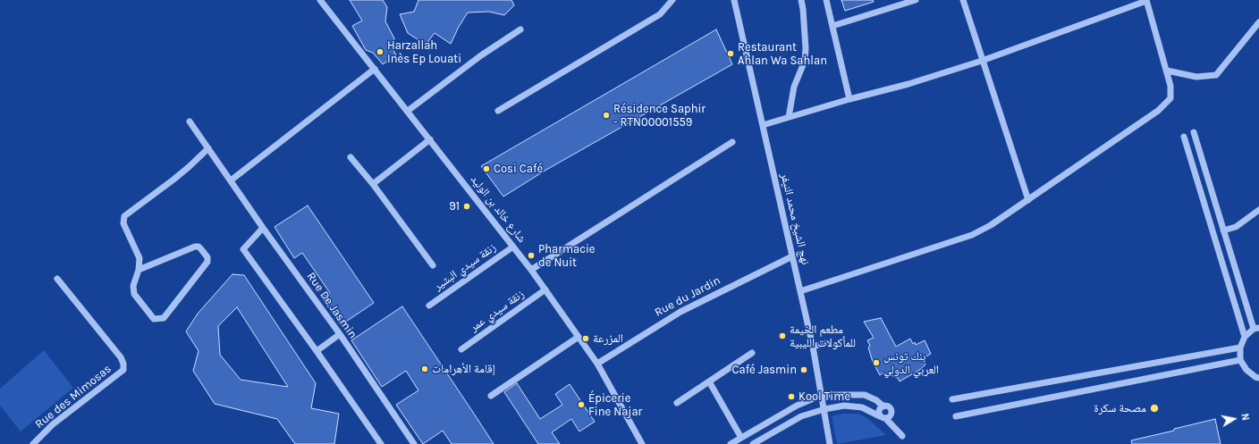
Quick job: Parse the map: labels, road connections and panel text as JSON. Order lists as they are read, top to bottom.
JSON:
{
  "streets": {
    "street": [
      "شارع خالد بن الوليد",
      "نهج الشيخ محمد النيفر",
      "زنقة سيدي البشير",
      "Rue du Jardin",
      "Rue De Jasmin",
      "زنقة سيدي عمر",
      "Rue des Mimosas"
    ]
  },
  "crossings": [
    ["شارع خالد بن الوليد", "زنقة سيدي البشير"],
    ["شارع خالد بن الوليد", "Rue du Jardin"],
    ["شارع خالد بن الوليد", "زنقة سيدي عمر"],
    ["نهج الشيخ محمد النيفر", "Rue du Jardin"]
  ],
  "places": [
    "Harzallah Inès Ep Louati",
    "Restaurant Ahlan Wa Sahlan",
    "Résidence Saphir - RTN00001559",
    "Cosi Café",
    "91",
    "Pharmacie de Nuit",
    "مطعم الخيمة للمأكولات الليبية",
    "المزرعة",
    "بنك تونس العربي الدولي",
    "إقامة الأهرامات",
    "Café Jasmin",
    "Kool Time",
    "Épicerie Fine Najar",
    "مصحة سكرة"
  ],
  "north": "right"
}
